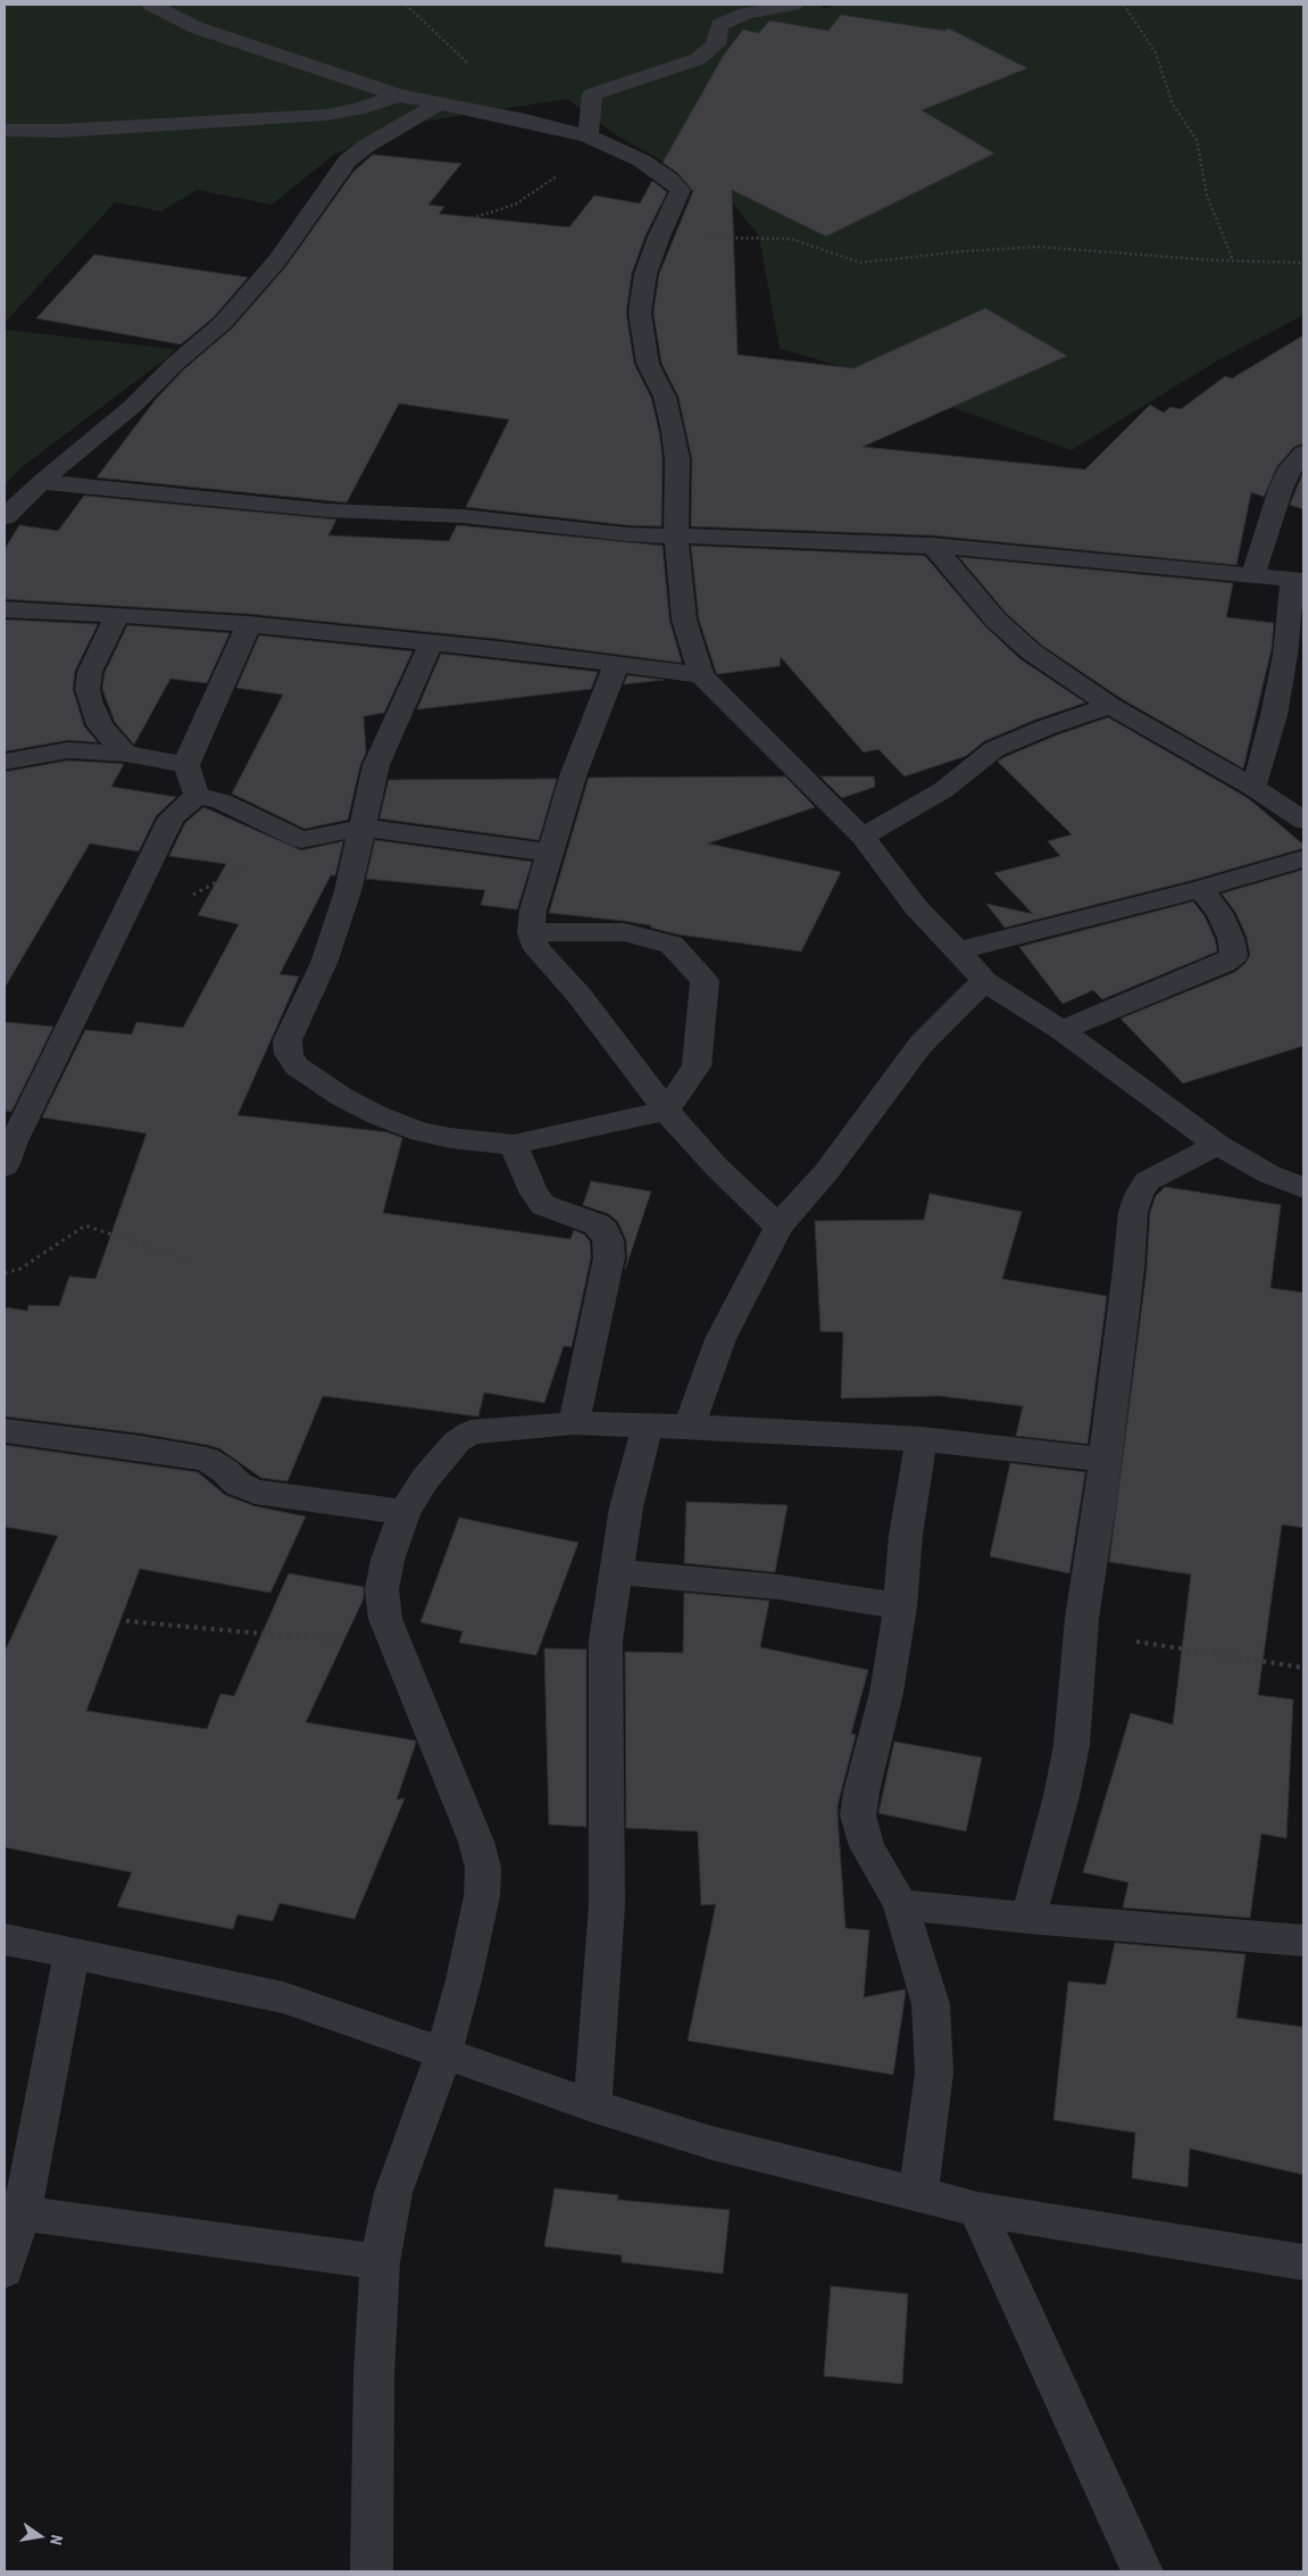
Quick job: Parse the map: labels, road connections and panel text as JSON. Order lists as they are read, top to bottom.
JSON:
{
  "north": "right"
}
